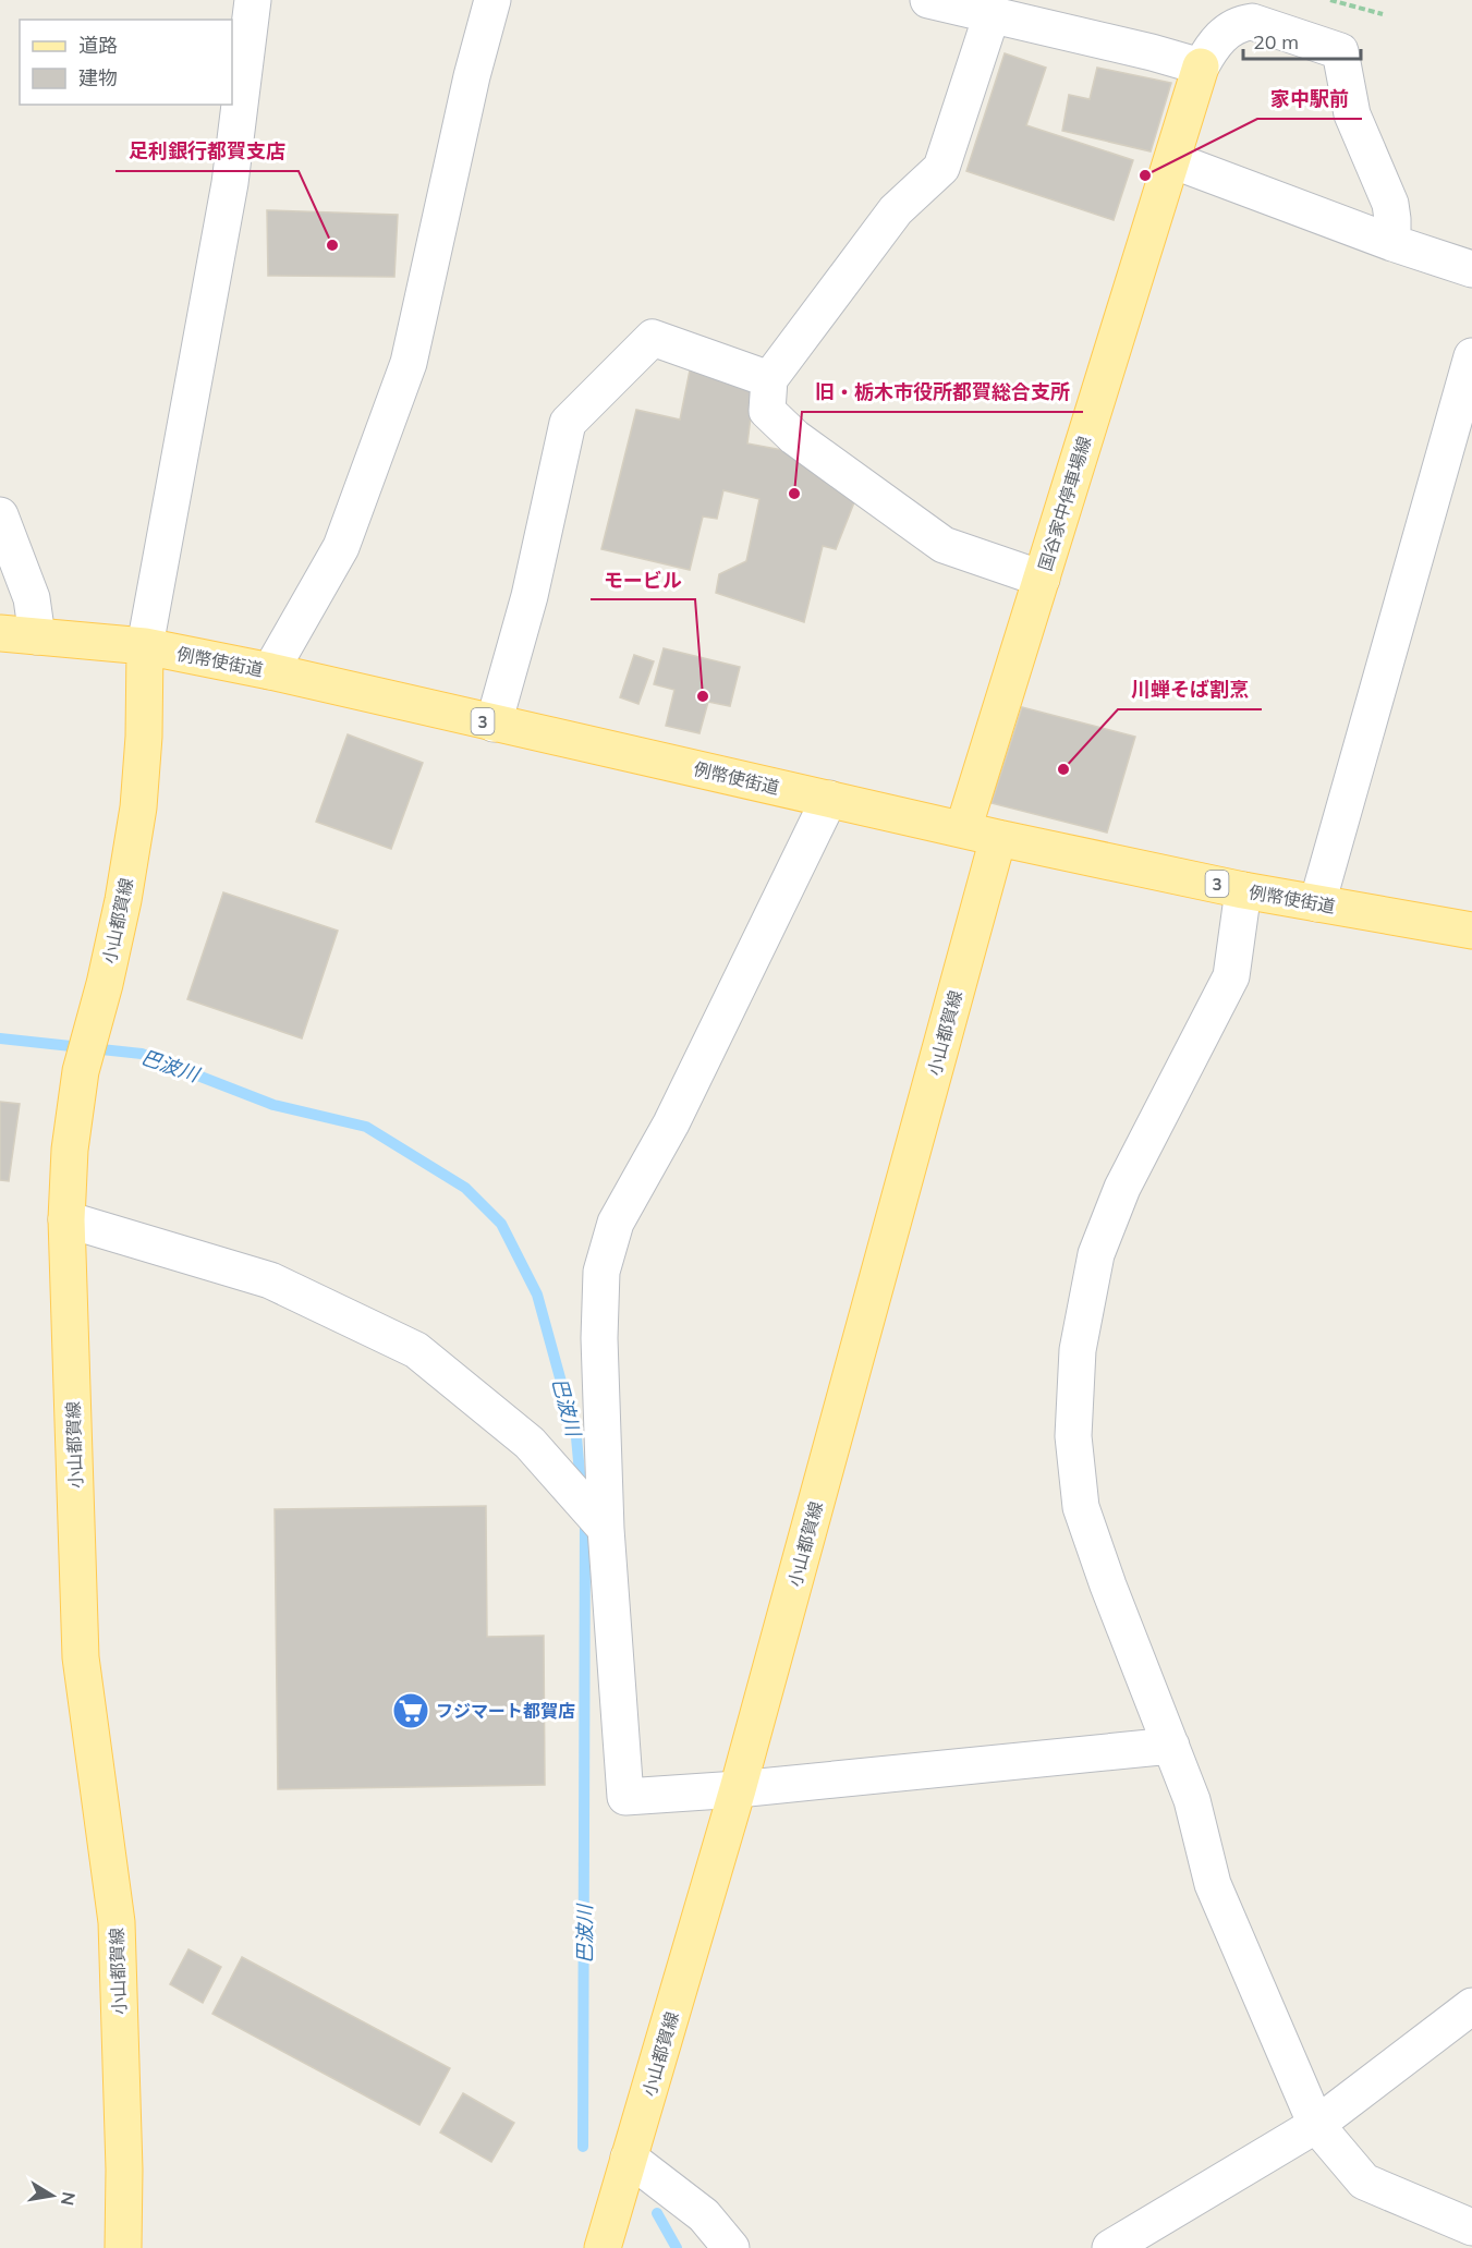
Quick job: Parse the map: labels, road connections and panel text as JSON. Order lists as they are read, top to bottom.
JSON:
{
  "streets": {
    "main road": [
      "国谷家中停車場線",
      "例幣使街道",
      "3",
      "小山都賀線"
    ]
  },
  "crossings": [
    ["国谷家中停車場線", "例幣使街道"],
    ["例幣使街道", "小山都賀線"]
  ],
  "water": ["巴波川"],
  "places": {
    "other": [
      "家中駅前",
      "足利銀行都賀支店",
      "旧・栃木市役所都賀総合支所",
      "モービル",
      "川蝉そば割烹"
    ],
    "supermarket": ["フジマート都賀店"]
  },
  "legend": ["道路", "建物"],
  "scale_bar": "20 m",
  "north": "right"
}
